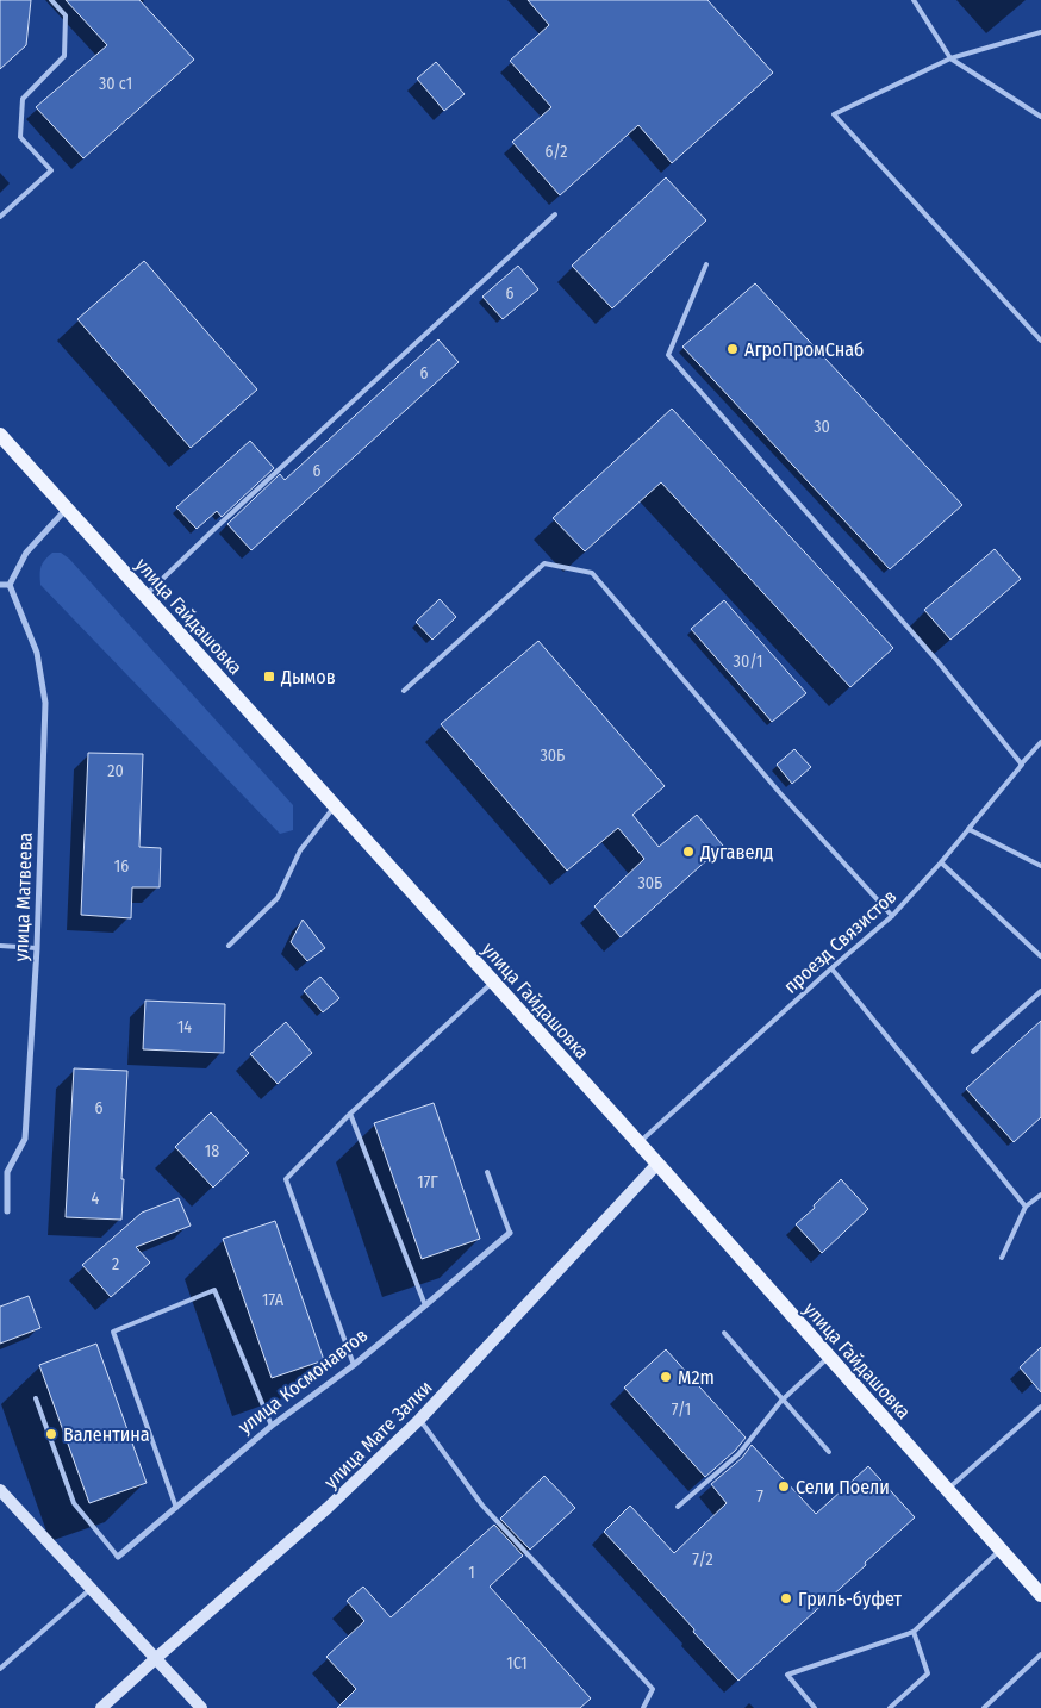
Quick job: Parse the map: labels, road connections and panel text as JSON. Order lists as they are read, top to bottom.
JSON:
{
  "streets": {
    "main road": ["улица Гайдашовка"],
    "street": ["улица Матвеева", "улица Космонавтов", "улица Мате Залки"],
    "lane": ["проезд Связистов"]
  },
  "crossings": [
    ["улица Гайдашовка", "проезд Связистов"],
    ["улица Гайдашовка", "улица Мате Залки"]
  ],
  "places": {
    "other": [
      "АгроПромСнаб",
      "Дугавелд",
      "М2m",
      "Валентина",
      "Сели Поели",
      "Гриль-буфет"
    ],
    "transit": ["Дымов"]
  },
  "house_numbers": [
    "30 с1",
    "6/2",
    "6",
    "6",
    "30",
    "6",
    "30/1",
    "30Б",
    "20",
    "16",
    "30Б",
    "14",
    "6",
    "18",
    "17Г",
    "4",
    "2",
    "17А",
    "7/1",
    "7",
    "7/2",
    "1",
    "1С1"
  ]
}
